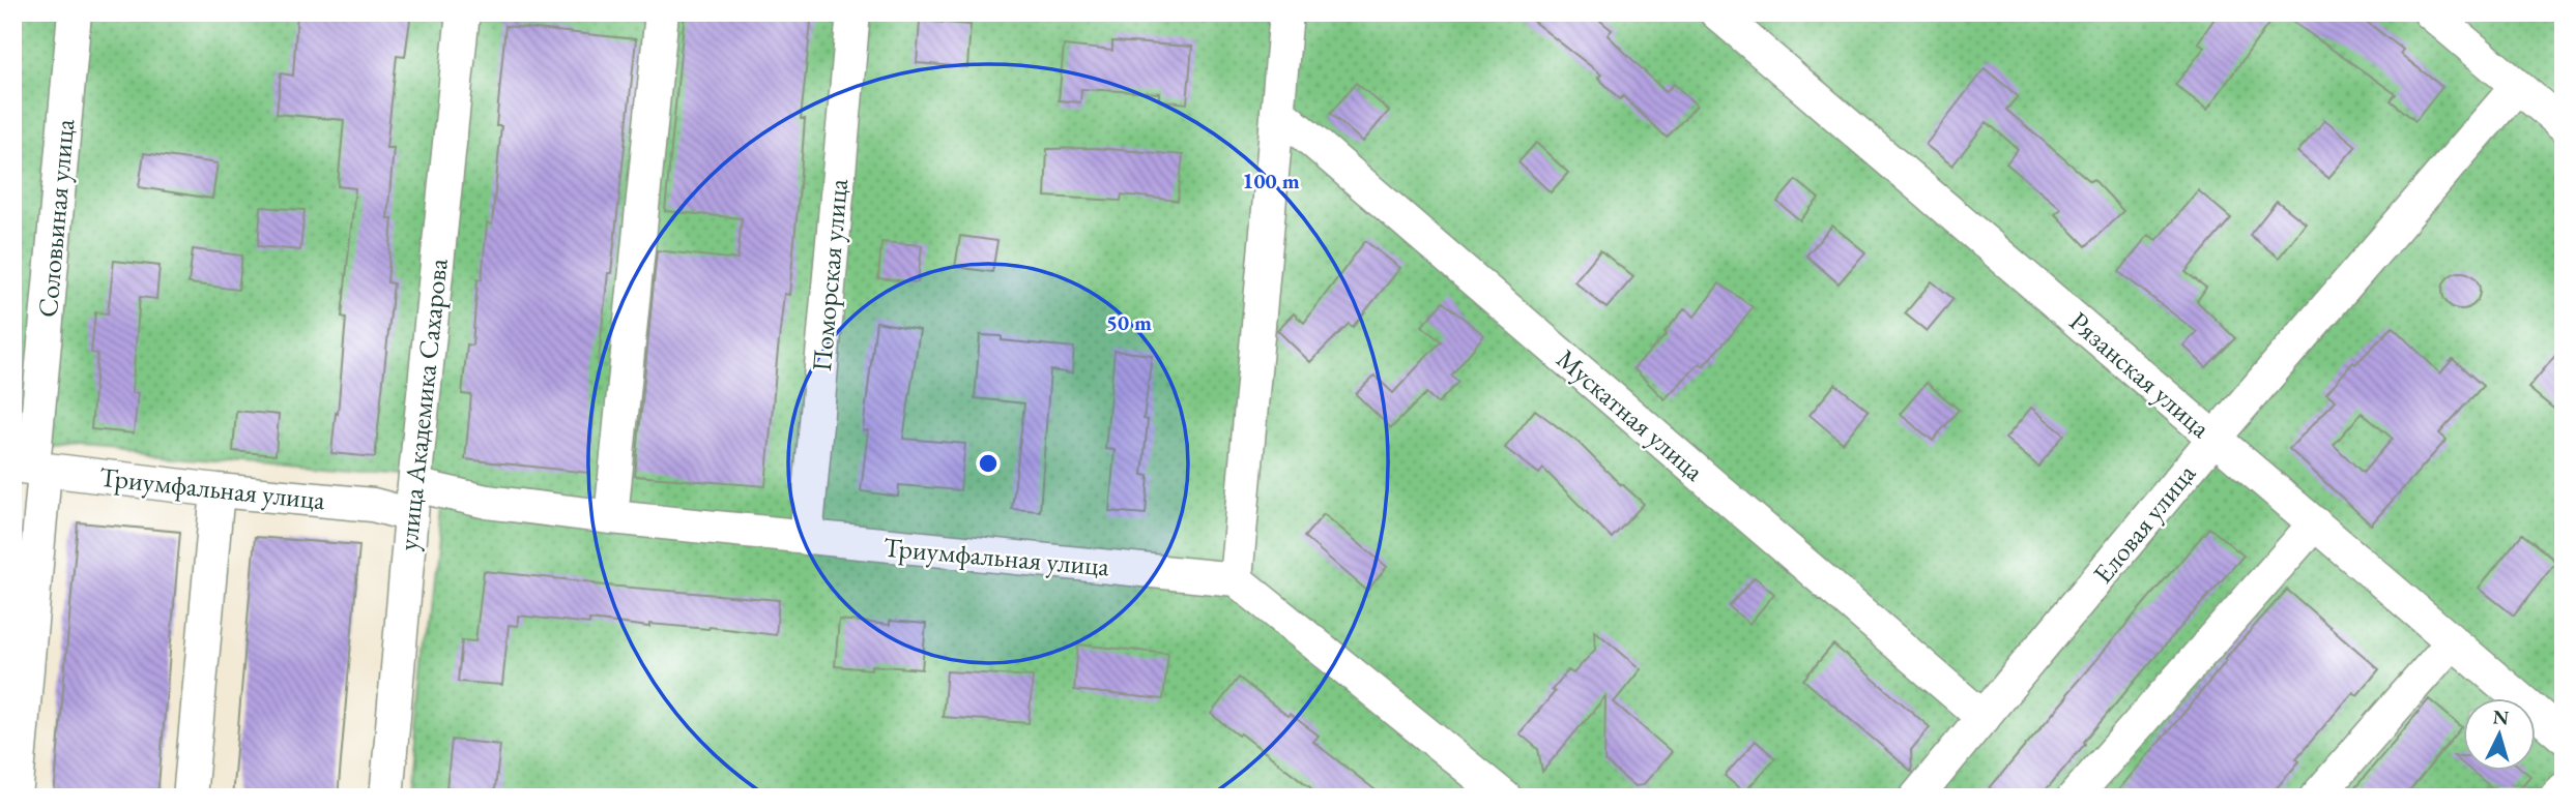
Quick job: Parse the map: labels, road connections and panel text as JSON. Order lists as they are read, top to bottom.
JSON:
{
  "streets": {
    "street": [
      "Соловьиная улица",
      "Поморская улица",
      "Рязанская улица",
      "улица Академика Сахарова",
      "Мускатная улица",
      "Триумфальная улица",
      "Еловая улица"
    ]
  },
  "crossings": [
    ["Соловьиная улица", "Триумфальная улица"],
    ["Поморская улица", "Триумфальная улица"],
    ["Рязанская улица", "Еловая улица"],
    ["улица Академика Сахарова", "Триумфальная улица"],
    ["Мускатная улица", "Еловая улица"]
  ],
  "north": "top",
  "rings": ["100 m", "50 m"]
}
